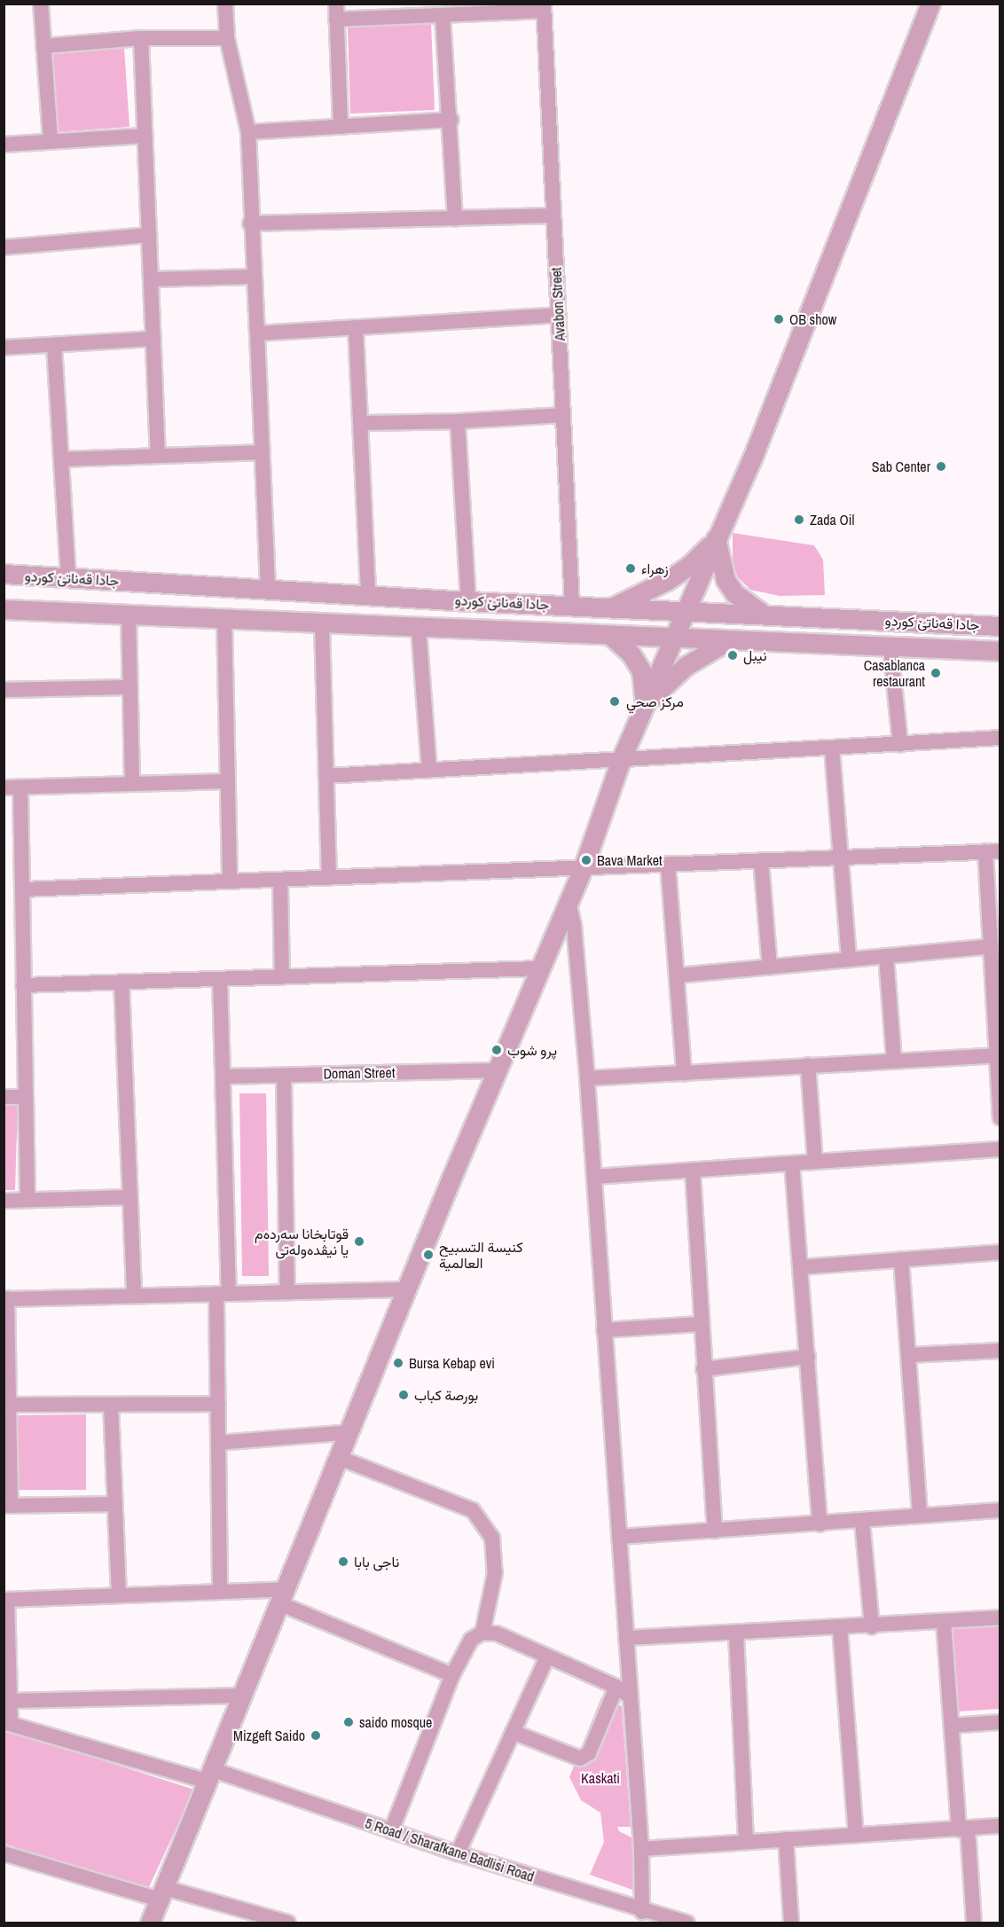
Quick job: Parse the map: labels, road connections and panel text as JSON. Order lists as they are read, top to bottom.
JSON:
{
  "streets": {
    "street": [
      "Avabon Street",
      "جادا قەناتێ کوردو",
      "Doman Street",
      "5 Road / Sharafkane Badlisi Road"
    ]
  },
  "crossings": [
    ["Avabon Street", "جادا قەناتێ کوردو"]
  ],
  "parks": ["Kaskati"],
  "places": [
    "OB show",
    "Sab Center",
    "Zada Oil",
    "زهراء",
    "نيبل",
    "Casablanca restaurant",
    "مركز صحي",
    "Bava Market",
    "پرو شوب",
    "قوتابخانا سەردەم یا نیڤدەولەتی",
    "كنيسة التسبيح العالمية",
    "Bursa Kebap evi",
    "بورصة كباب",
    "ناجى بابا",
    "saido mosque",
    "Mizgeft Saido"
  ]
}
